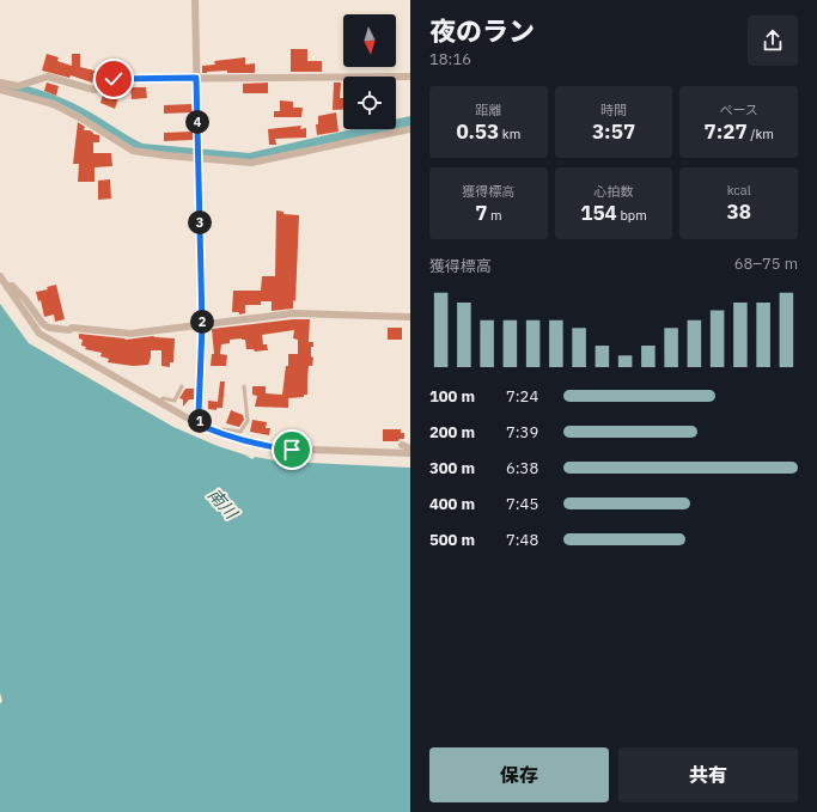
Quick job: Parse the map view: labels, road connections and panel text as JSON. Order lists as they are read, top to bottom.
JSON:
{
  "water": ["南川"],
  "north": "bottom",
  "page": {
    "heading": ["夜のラン", "18:16"],
    "stats": [
      ["距離", "0.53 km"],
      ["時間", "3:57"],
      ["ペース", "7:27 /km"],
      ["獲得標高", "7 m"],
      ["心拍数", "154 bpm"],
      ["kcal", "38"]
    ],
    "pins": [
      "4",
      "3",
      "2",
      "1"
    ],
    "chart": ["獲得標高", "68–75 m"],
    "list": [
      {
        "name": "100 m",
        "note": "7:24"
      },
      {
        "name": "200 m",
        "note": "7:39"
      },
      {
        "name": "300 m",
        "note": "6:38"
      },
      {
        "name": "400 m",
        "note": "7:45"
      },
      {
        "name": "500 m",
        "note": "7:48"
      }
    ],
    "buttons": ["保存", "共有"]
  }
}
